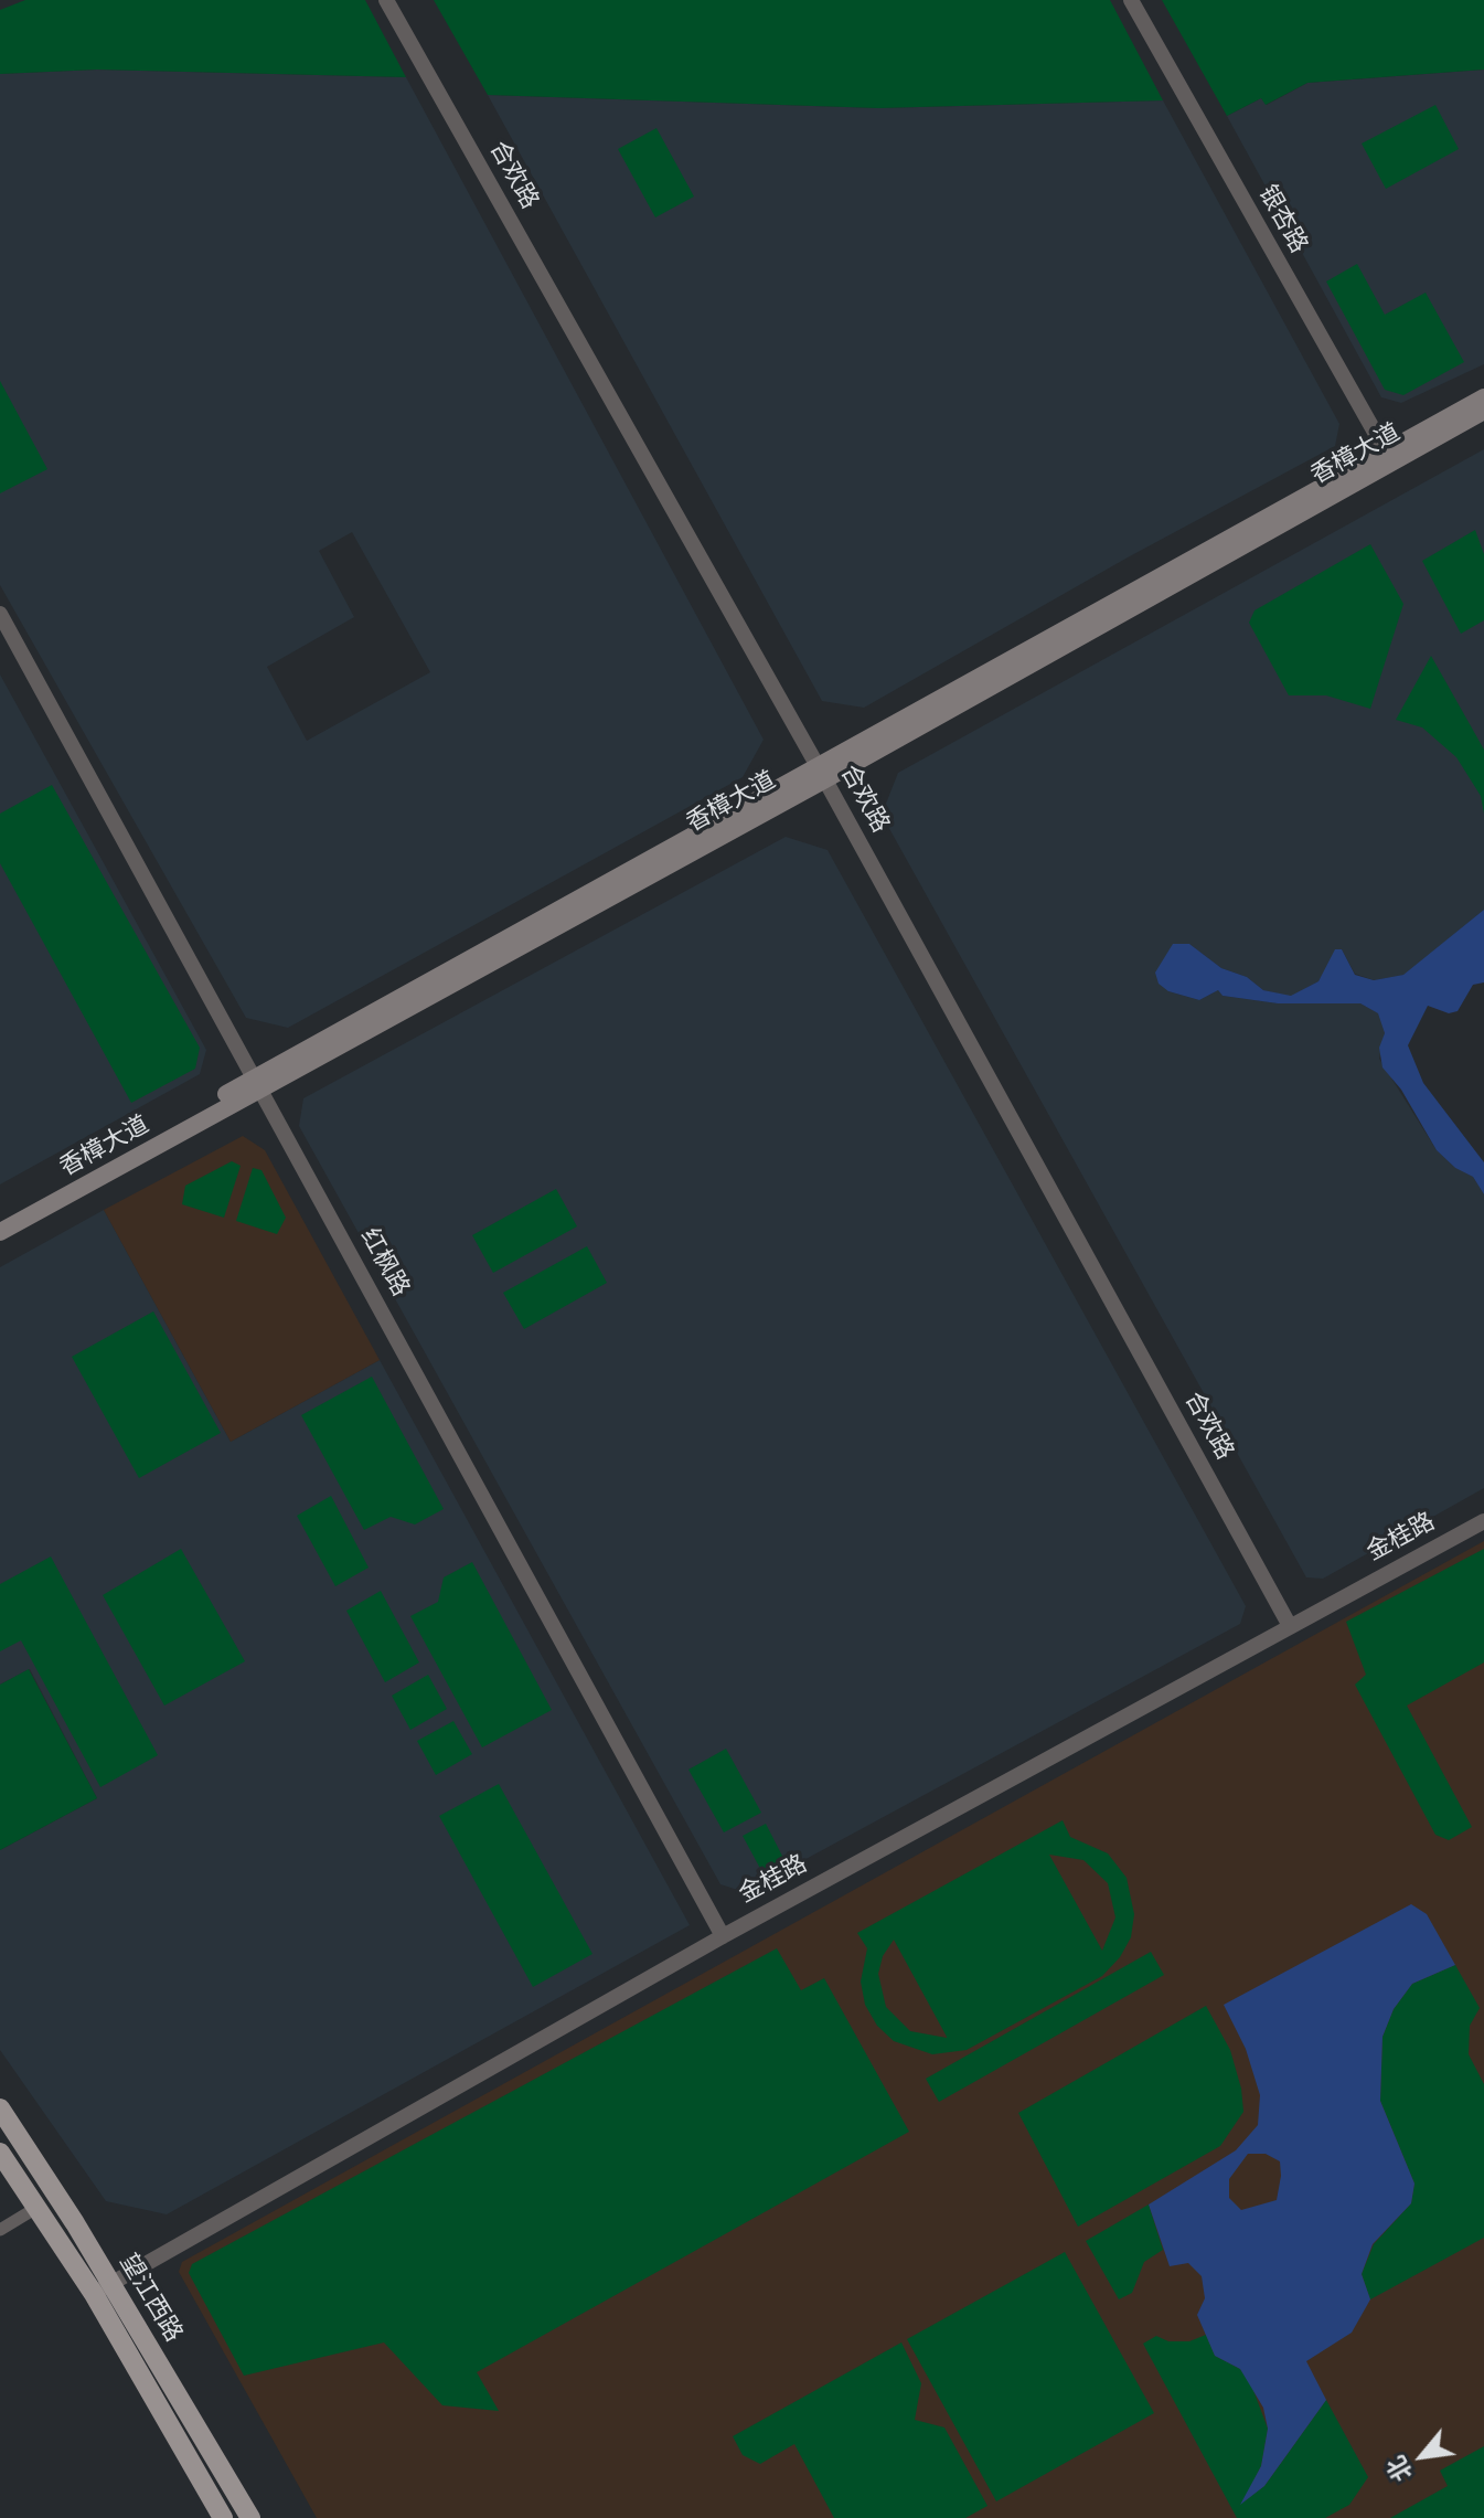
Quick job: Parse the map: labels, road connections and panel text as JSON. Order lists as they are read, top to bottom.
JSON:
{
  "streets": {
    "main road": ["香樟大道", "望江西路"],
    "street": [
      "合欢路",
      "银杏路",
      "红枫路",
      "金桂路"
    ]
  },
  "crossings": [
    ["合欢路", "香樟大道"],
    ["合欢路", "金桂路"],
    ["银杏路", "香樟大道"],
    ["香樟大道", "红枫路"],
    ["红枫路", "金桂路"],
    ["金桂路", "望江西路"]
  ],
  "north": "bottom left"
}
